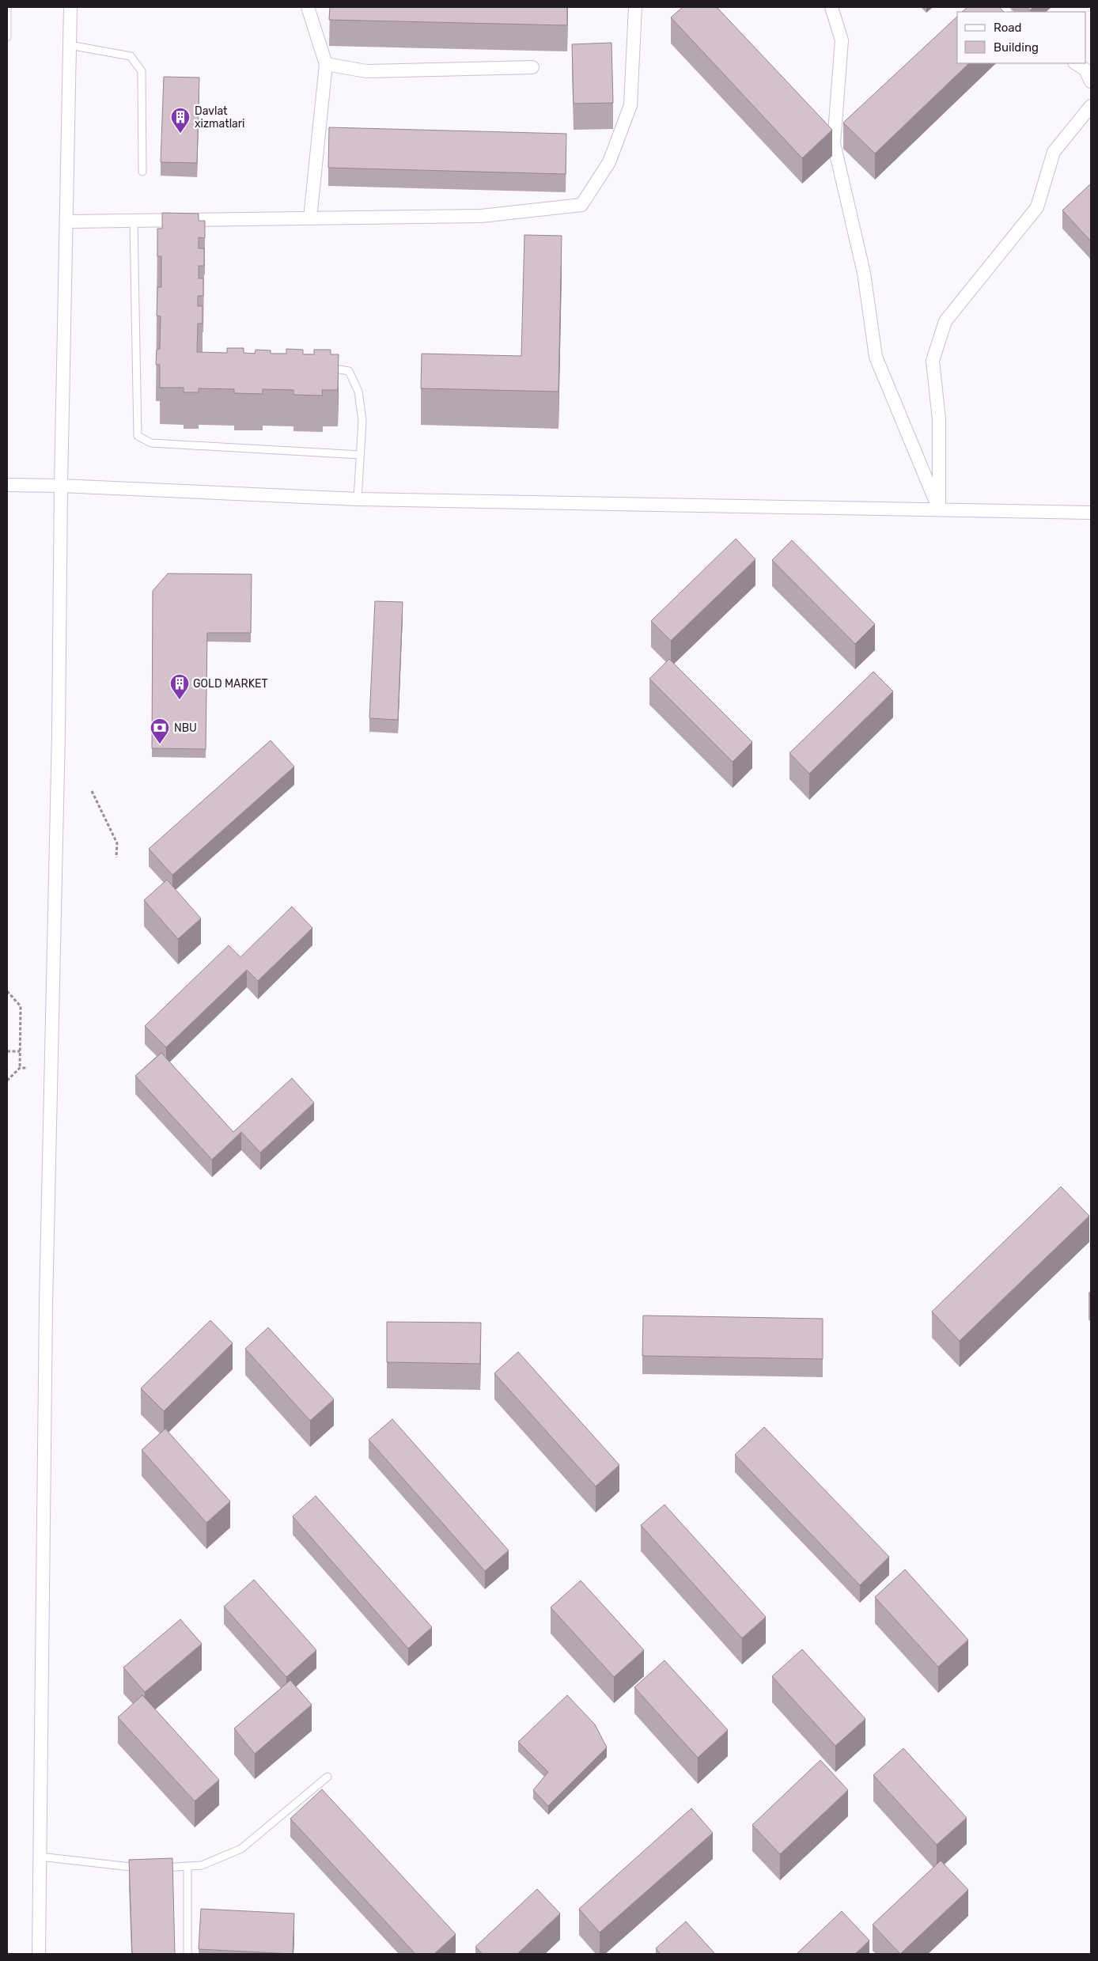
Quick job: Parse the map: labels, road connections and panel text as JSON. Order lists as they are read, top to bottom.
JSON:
{
  "places": {
    "building": ["Davlat xizmatlari", "GOLD MARKET"],
    "bank": ["NBU"]
  },
  "legend": ["Road", "Building"]
}
